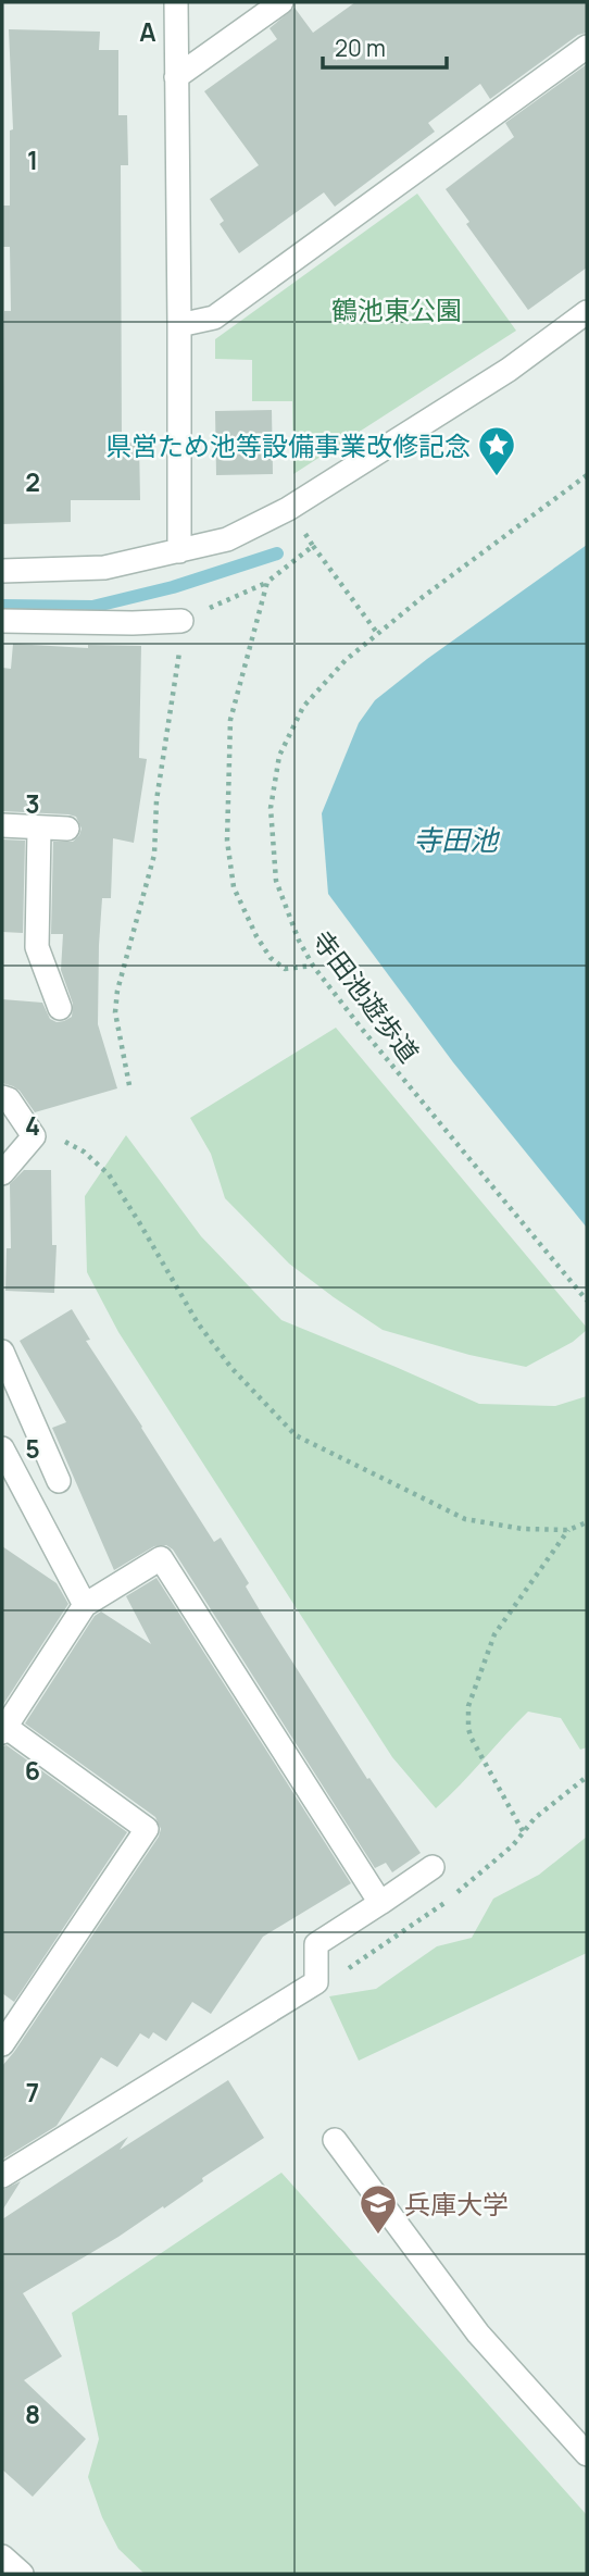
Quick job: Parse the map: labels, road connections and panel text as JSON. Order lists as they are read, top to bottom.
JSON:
{
  "streets": {
    "path": ["寺田池遊歩道"]
  },
  "water": ["寺田池"],
  "parks": ["鶴池東公園"],
  "places": {
    "place": ["県営ため池等設備事業改修記念"],
    "school or university": ["兵庫大学"]
  },
  "scale_bar": "20 m",
  "grid": {
    "columns": ["A"],
    "rows": [
      "1",
      "2",
      "3",
      "4",
      "5",
      "6",
      "7",
      "8"
    ]
  }
}
